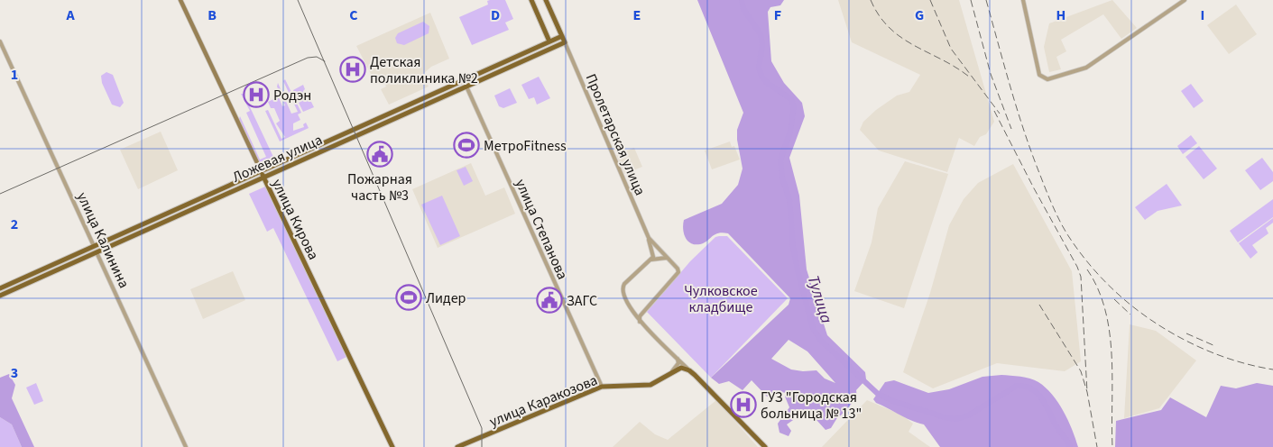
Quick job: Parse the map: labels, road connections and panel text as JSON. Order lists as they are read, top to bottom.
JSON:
{
  "streets": {
    "main road": [
      "Пролетарская улица",
      "Ложевая улица",
      "улица Кирова",
      "улица Степанова",
      "улица Калинина",
      "улица Каракозова"
    ]
  },
  "crossings": [
    ["Пролетарская улица", "Ложевая улица"],
    ["Ложевая улица", "улица Кирова"],
    ["Ложевая улица", "улица Степанова"],
    ["Ложевая улица", "улица Калинина"],
    ["улица Степанова", "улица Каракозова"]
  ],
  "water": ["Тулица"],
  "parks": ["Чулковское кладбище"],
  "places": {
    "hospital": ["Детская поликлиника №2", "Родэн", "ГУЗ \"Городская больница № 13\""],
    "sports": ["МетроFitness", "Лидер"],
    "public building": ["Пожарная часть №3", "ЗАГС"]
  },
  "grid": {
    "columns": [
      "A",
      "B",
      "C",
      "D",
      "E",
      "F",
      "G",
      "H",
      "I"
    ],
    "rows": ["1", "2", "3"]
  }
}
